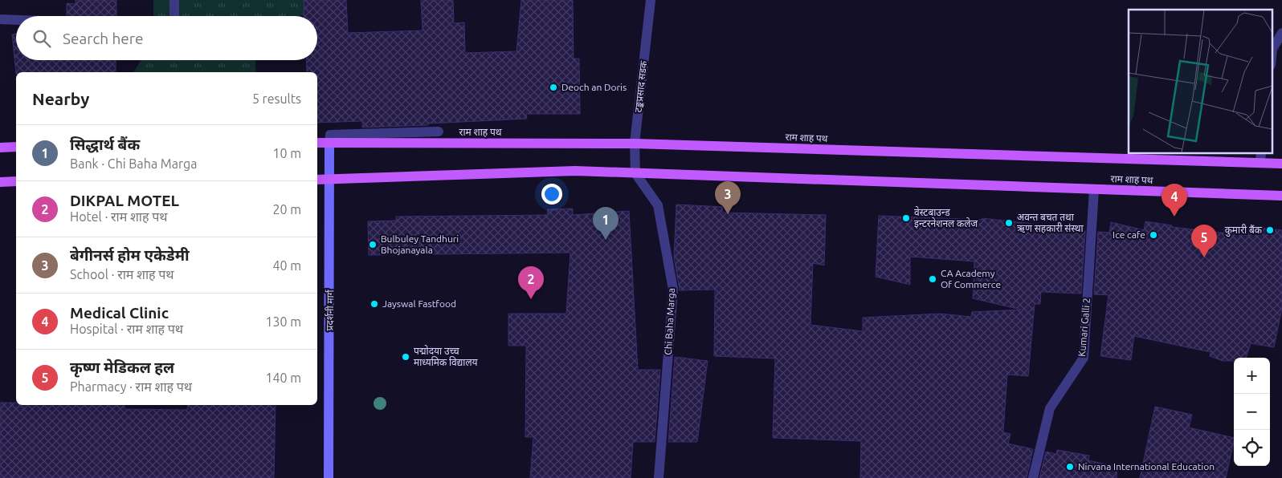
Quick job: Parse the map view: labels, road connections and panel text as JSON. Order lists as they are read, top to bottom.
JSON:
{
  "streets": {
    "main road": ["राम शाह पथ", "प्रदर्शनी मार्ग"],
    "street": ["टङ्कप्रसाद सडक", "Chi Baha Marga", "Kumari Galli 2"]
  },
  "crossings": [
    ["टङ्कप्रसाद सडक", "राम शाह पथ"],
    ["टङ्कप्रसाद सडक", "Chi Baha Marga"],
    ["राम शाह पथ", "प्रदर्शनी मार्ग"],
    ["राम शाह पथ", "Chi Baha Marga"],
    ["राम शाह पथ", "Kumari Galli 2"]
  ],
  "places": [
    "Deoch an Doris",
    "वेस्टबाउन्ड इन्टरनेशनल कलेज",
    "अवन्त बचत तथा ऋण सहकारी संस्था",
    "कुमारी बैंक",
    "Ice cafe",
    "Bulbuley Tandhuri Bhojanayala",
    "CA Academy Of Commerce",
    "Jayswal Fastfood",
    "पद्मोदया उच्च माध्यमिक विद्यालय",
    "Nirvana International Education"
  ],
  "page": {
    "search": "Search here",
    "heading": ["Nearby", "5 results"],
    "list": [
      {
        "mark": "1",
        "name": "सिद्धार्थ बैंक",
        "note": "Bank · Chi Baha Marga",
        "value": "10 m"
      },
      {
        "mark": "2",
        "name": "DIKPAL MOTEL",
        "note": "Hotel · राम शाह पथ",
        "value": "20 m"
      },
      {
        "mark": "3",
        "name": "बेगीनर्स होम एकेडेमी",
        "note": "School · राम शाह पथ",
        "value": "40 m"
      },
      {
        "mark": "4",
        "name": "Medical Clinic",
        "note": "Hospital · राम शाह पथ",
        "value": "130 m"
      },
      {
        "mark": "5",
        "name": "कृष्ण मेडिकल हल",
        "note": "Pharmacy · राम शाह पथ",
        "value": "140 m"
      }
    ],
    "pins": [
      "3",
      "4",
      "1",
      "5",
      "2"
    ],
    "map_buttons": ["+", "−"]
  }
}
